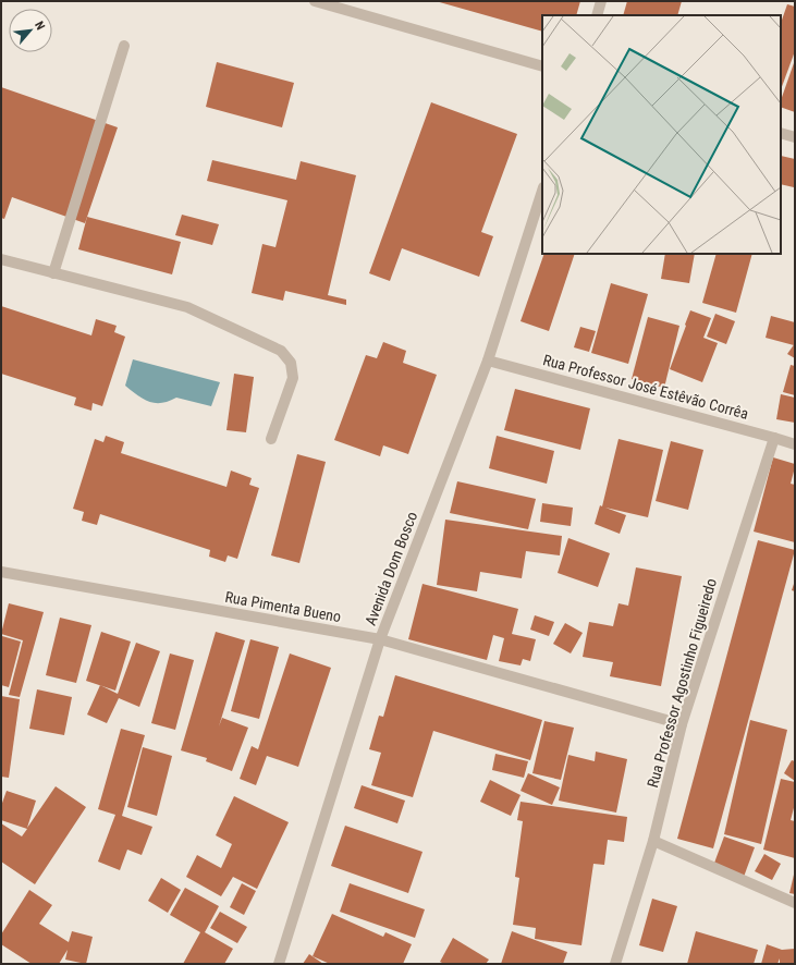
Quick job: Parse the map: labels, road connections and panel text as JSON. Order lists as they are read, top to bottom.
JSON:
{
  "streets": {
    "street": [
      "Rua Professor José Estêvão Corrêa",
      "Avenida Dom Bosco",
      "Rua Pimenta Bueno",
      "Rua Professor Agostinho Figueiredo"
    ]
  },
  "crossings": [
    ["Rua Professor José Estêvão Corrêa", "Avenida Dom Bosco"],
    ["Rua Professor José Estêvão Corrêa", "Rua Professor Agostinho Figueiredo"],
    ["Avenida Dom Bosco", "Rua Pimenta Bueno"],
    ["Rua Pimenta Bueno", "Rua Professor Agostinho Figueiredo"]
  ],
  "north": "top right"
}
